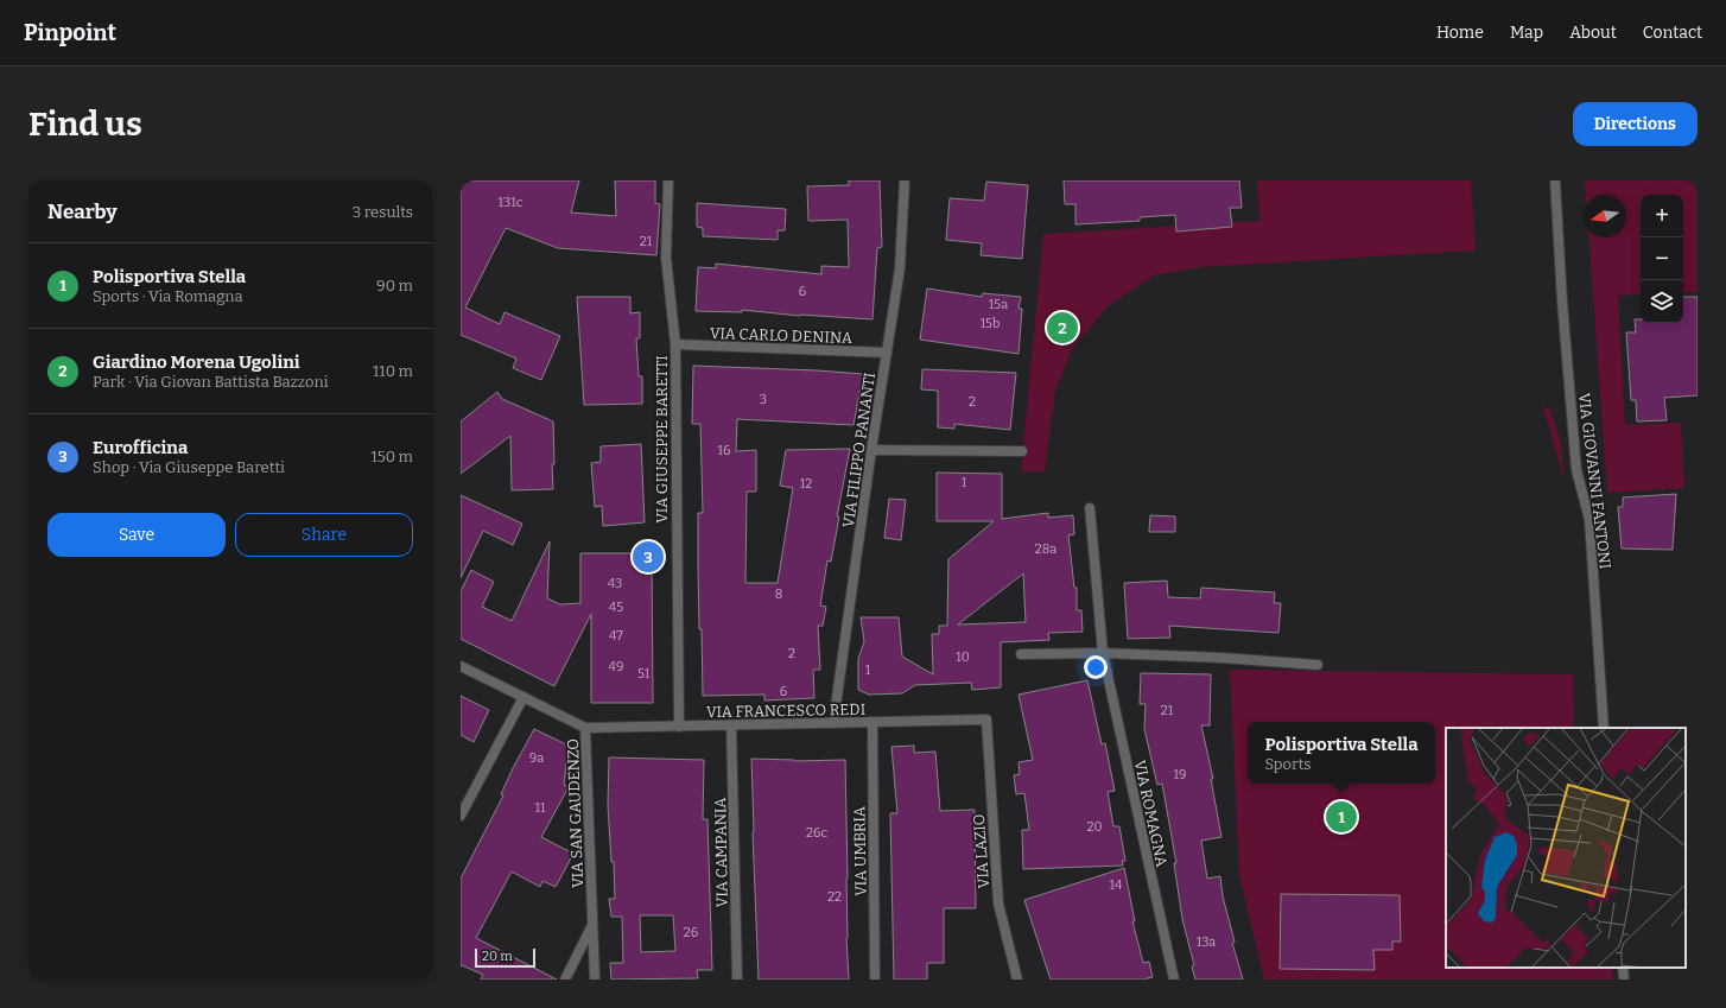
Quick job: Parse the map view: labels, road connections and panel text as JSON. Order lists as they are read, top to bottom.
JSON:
{
  "streets": {
    "street": [
      "VIA CARLO DENINA",
      "VIA GIUSEPPE BARETTI",
      "VIA FILIPPO PANANTI",
      "VIA GIOVANNI FANTONI",
      "VIA FRANCESCO REDI",
      "VIA SAN GAUDENZO",
      "VIA ROMAGNA",
      "VIA UMBRIA",
      "VIA LAZIO",
      "VIA CAMPANIA"
    ]
  },
  "crossings": [
    ["VIA CARLO DENINA", "VIA GIUSEPPE BARETTI"],
    ["VIA CARLO DENINA", "VIA FILIPPO PANANTI"],
    ["VIA GIUSEPPE BARETTI", "VIA FRANCESCO REDI"],
    ["VIA FILIPPO PANANTI", "VIA FRANCESCO REDI"],
    ["VIA FRANCESCO REDI", "VIA SAN GAUDENZO"],
    ["VIA FRANCESCO REDI", "VIA UMBRIA"],
    ["VIA FRANCESCO REDI", "VIA LAZIO"],
    ["VIA FRANCESCO REDI", "VIA CAMPANIA"]
  ],
  "house_numbers": [
    "131c",
    "21",
    "6",
    "15a",
    "15b",
    "3",
    "2",
    "16",
    "1",
    "12",
    "28a",
    "43",
    "8",
    "45",
    "47",
    "2",
    "10",
    "49",
    "1",
    "51",
    "6",
    "21",
    "9a",
    "19",
    "11",
    "20",
    "26c",
    "14",
    "22",
    "26",
    "13a"
  ],
  "scale_bar": "20 m",
  "north": "left",
  "page": {
    "header": "Pinpoint",
    "nav": [
      "Home",
      "Map",
      "About",
      "Contact"
    ],
    "buttons": [
      "Directions",
      ["Save", "Share"]
    ],
    "title": "Find us",
    "heading": ["Nearby", "3 results"],
    "map_buttons": ["+", "−"],
    "list": [
      {
        "mark": "1",
        "name": "Polisportiva Stella",
        "note": "Sports · Via Romagna",
        "value": "90 m"
      },
      {
        "mark": "2",
        "name": "Giardino Morena Ugolini",
        "note": "Park · Via Giovan Battista Bazzoni",
        "value": "110 m"
      },
      {
        "mark": "3",
        "name": "Eurofficina",
        "note": "Shop · Via Giuseppe Baretti",
        "value": "150 m"
      }
    ],
    "pins": ["2", "3", "1"],
    "popup": ["Polisportiva Stella", "Sports"],
    "scale": "20 m"
  }
}
